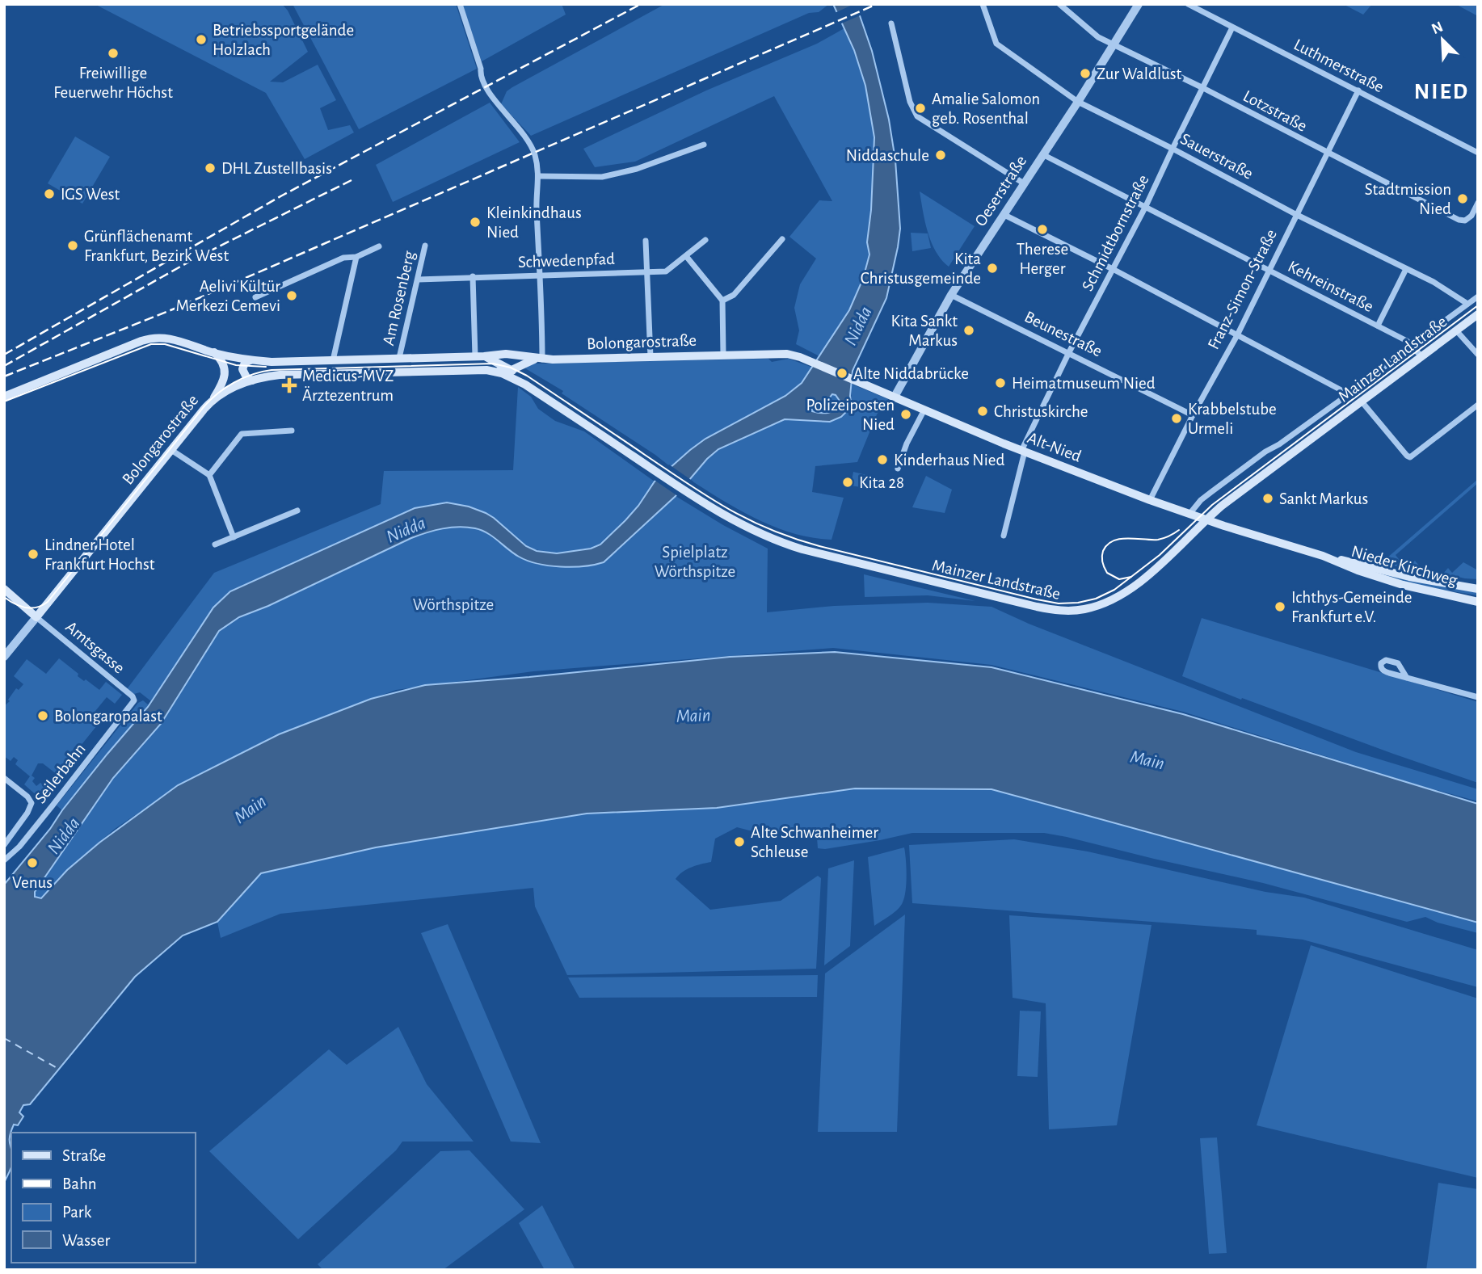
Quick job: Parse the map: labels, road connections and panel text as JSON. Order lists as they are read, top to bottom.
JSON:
{
  "streets": {
    "main road": [
      "Bolongarostraße",
      "Mainzer Landstraße",
      "Alt-Nied",
      "Nieder Kirchweg"
    ],
    "street": [
      "Luthmerstraße",
      "Lotzstraße",
      "Sauerstraße",
      "Oeserstraße",
      "Schmidtbornstraße",
      "Schwedenpfad",
      "Kehreinstraße",
      "Franz-Simon-Straße",
      "Am Rosenberg",
      "Beunestraße",
      "Amtsgasse",
      "Seilerbahn"
    ]
  },
  "crossings": [
    ["Luthmerstraße", "Schmidtbornstraße"],
    ["Luthmerstraße", "Franz-Simon-Straße"],
    ["Lotzstraße", "Oeserstraße"],
    ["Lotzstraße", "Schmidtbornstraße"],
    ["Lotzstraße", "Franz-Simon-Straße"],
    ["Sauerstraße", "Oeserstraße"],
    ["Sauerstraße", "Schmidtbornstraße"],
    ["Sauerstraße", "Franz-Simon-Straße"],
    ["Sauerstraße", "Mainzer Landstraße"],
    ["Oeserstraße", "Kehreinstraße"],
    ["Oeserstraße", "Beunestraße"],
    ["Oeserstraße", "Bolongarostraße"],
    ["Oeserstraße", "Alt-Nied"],
    ["Schmidtbornstraße", "Kehreinstraße"],
    ["Schmidtbornstraße", "Beunestraße"],
    ["Schmidtbornstraße", "Alt-Nied"],
    ["Schwedenpfad", "Am Rosenberg"],
    ["Kehreinstraße", "Franz-Simon-Straße"],
    ["Kehreinstraße", "Mainzer Landstraße"],
    ["Franz-Simon-Straße", "Beunestraße"],
    ["Franz-Simon-Straße", "Alt-Nied"],
    ["Bolongarostraße", "Mainzer Landstraße"],
    ["Bolongarostraße", "Alt-Nied"],
    ["Bolongarostraße", "Amtsgasse"],
    ["Mainzer Landstraße", "Alt-Nied"],
    ["Mainzer Landstraße", "Nieder Kirchweg"],
    ["Alt-Nied", "Nieder Kirchweg"],
    ["Amtsgasse", "Seilerbahn"]
  ],
  "districts": ["NIED"],
  "water": ["Nidda", "Main"],
  "parks": ["Spielplatz Wörthspitze", "Wörthspitze"],
  "places": {
    "other": [
      "Betriebssportgelände Holzlach",
      "Freiwillige Feuerwehr Höchst",
      "Zur Waldlust",
      "Amalie Salomon geb. Rosenthal",
      "Niddaschule",
      "DHL Zustellbasis",
      "IGS West",
      "Stadtmission Nied",
      "Kleinkindhaus Nied",
      "Therese Herger",
      "Grünflächenamt Frankfurt, Bezirk West",
      "Kita Christusgemeinde",
      "Aelivi Kültür Merkezi Cemevi",
      "Kita Sankt Markus",
      "Alte Niddabrücke",
      "Heimatmuseum Nied",
      "Christuskirche",
      "Polizeiposten Nied",
      "Krabbelstube Urmeli",
      "Kinderhaus Nied",
      "Kita 28",
      "Sankt Markus",
      "Lindner Hotel Frankfurt Hochst",
      "Ichthys-Gemeinde Frankfurt e.V.",
      "Bolongaropalast",
      "Alte Schwanheimer Schleuse",
      "Venus"
    ],
    "health": ["Medicus-MVZ Ärztezentrum"]
  },
  "legend": [
    "Straße",
    "Bahn",
    "Park",
    "Wasser"
  ],
  "north": "top left"
}
